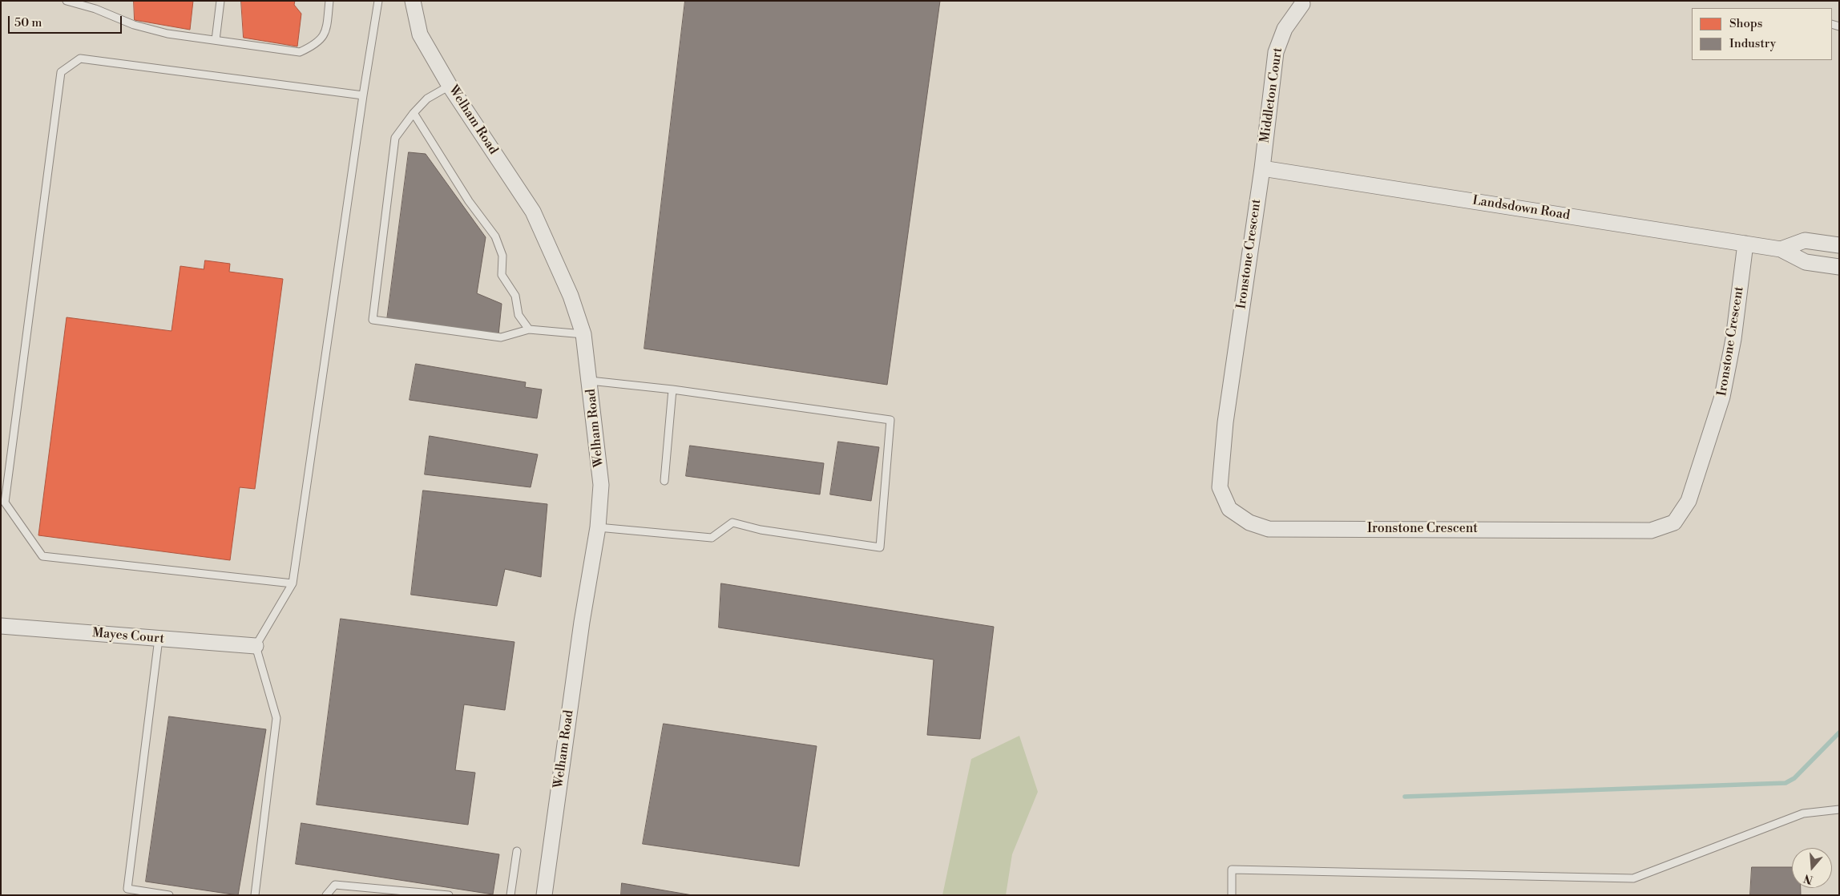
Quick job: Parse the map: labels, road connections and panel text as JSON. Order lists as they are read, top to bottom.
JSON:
{
  "streets": {
    "street": [
      "Middleton Court",
      "Welham Road",
      "Landsdown Road",
      "Ironstone Crescent",
      "Mayes Court"
    ]
  },
  "crossings": [
    ["Middleton Court", "Landsdown Road"],
    ["Middleton Court", "Ironstone Crescent"],
    ["Landsdown Road", "Ironstone Crescent"]
  ],
  "legend": ["Shops", "Industry"],
  "scale_bar": "50 m",
  "north": "bottom"
}
